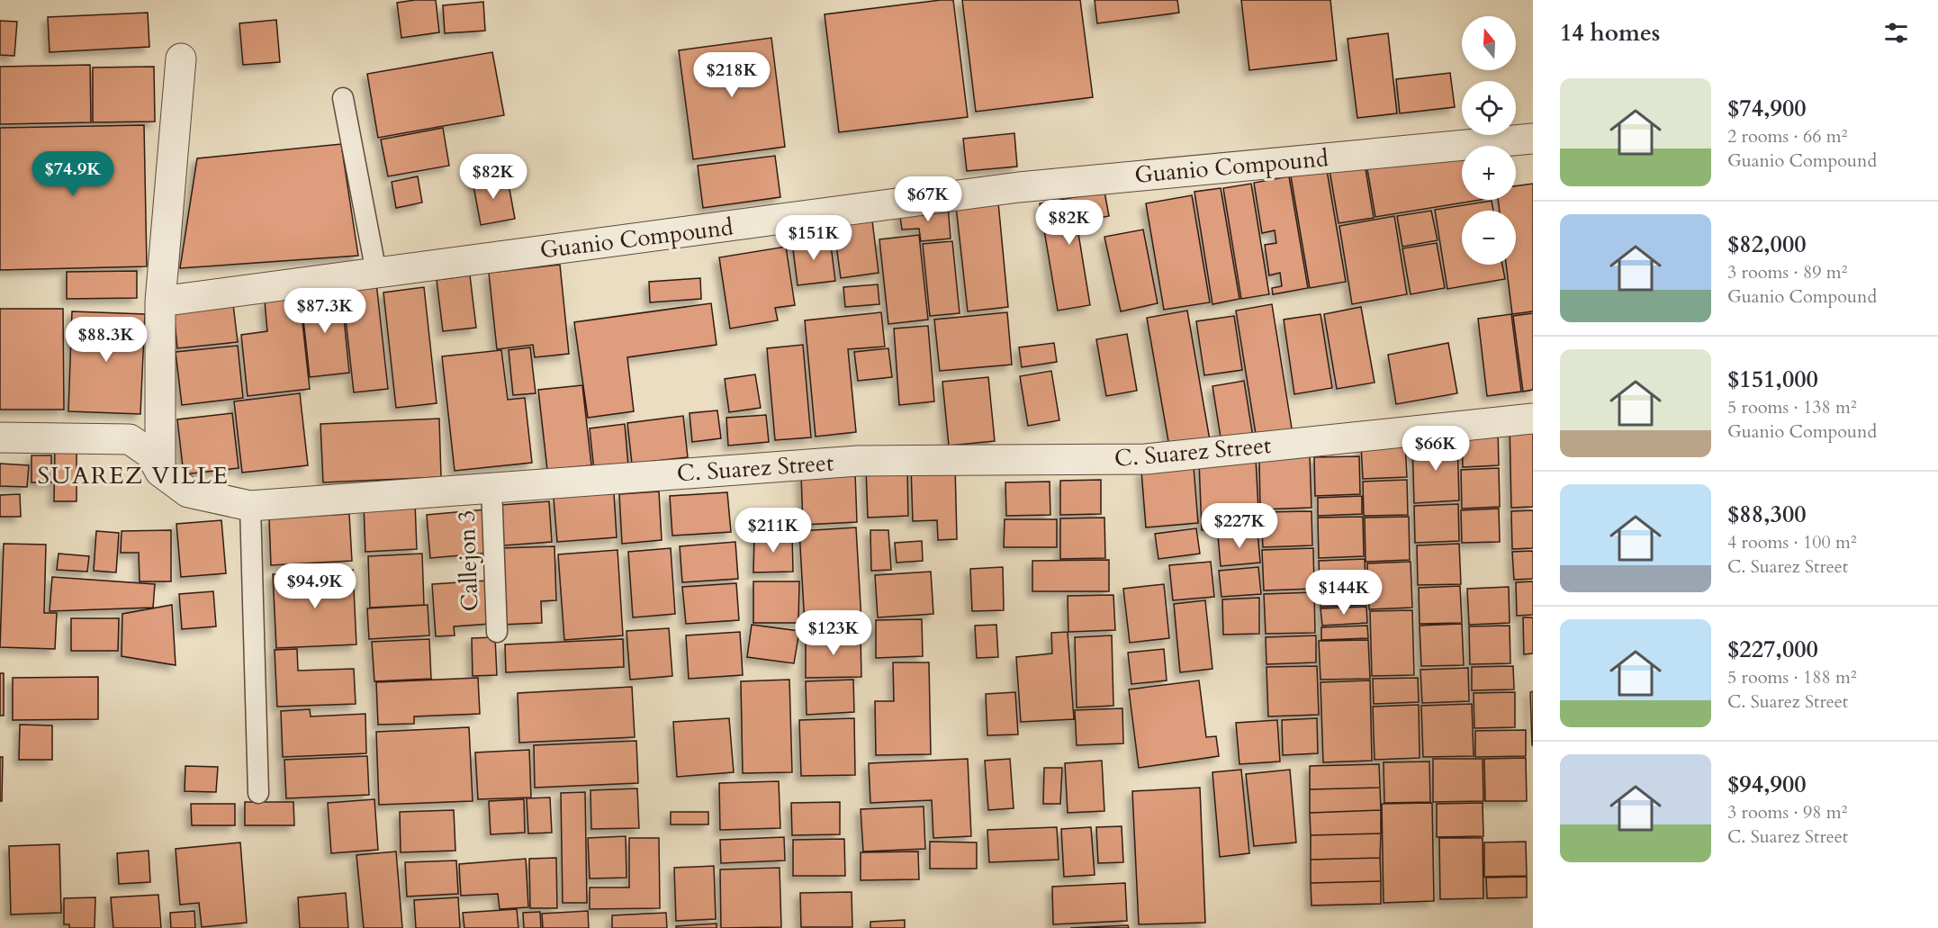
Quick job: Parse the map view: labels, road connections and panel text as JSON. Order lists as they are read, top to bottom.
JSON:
{
  "streets": {
    "street": ["Guanio Compound", "C. Suarez Street"],
    "lane": ["Callejon 3"]
  },
  "crossings": [
    ["C. Suarez Street", "Callejon 3"]
  ],
  "districts": ["SUAREZ VILLE"],
  "north": "top",
  "page": {
    "heading": "14 homes",
    "map_buttons": ["+", "−"],
    "price": [
      "$218K",
      "$74.9K",
      "$82K",
      "$67K",
      "$82K",
      "$151K",
      "$87.3K",
      "$88.3K",
      "$66K",
      "$227K",
      "$211K",
      "$94.9K",
      "$144K",
      "$123K"
    ],
    "list": [
      {
        "name": "$74,900",
        "note": "2 rooms · 66 m² · Guanio Compound"
      },
      {
        "name": "$82,000",
        "note": "3 rooms · 89 m² · Guanio Compound"
      },
      {
        "name": "$151,000",
        "note": "5 rooms · 138 m² · Guanio Compound"
      },
      {
        "name": "$88,300",
        "note": "4 rooms · 100 m² · C. Suarez Street"
      },
      {
        "name": "$227,000",
        "note": "5 rooms · 188 m² · C. Suarez Street"
      },
      {
        "name": "$94,900",
        "note": "3 rooms · 98 m² · C. Suarez Street"
      }
    ]
  }
}
